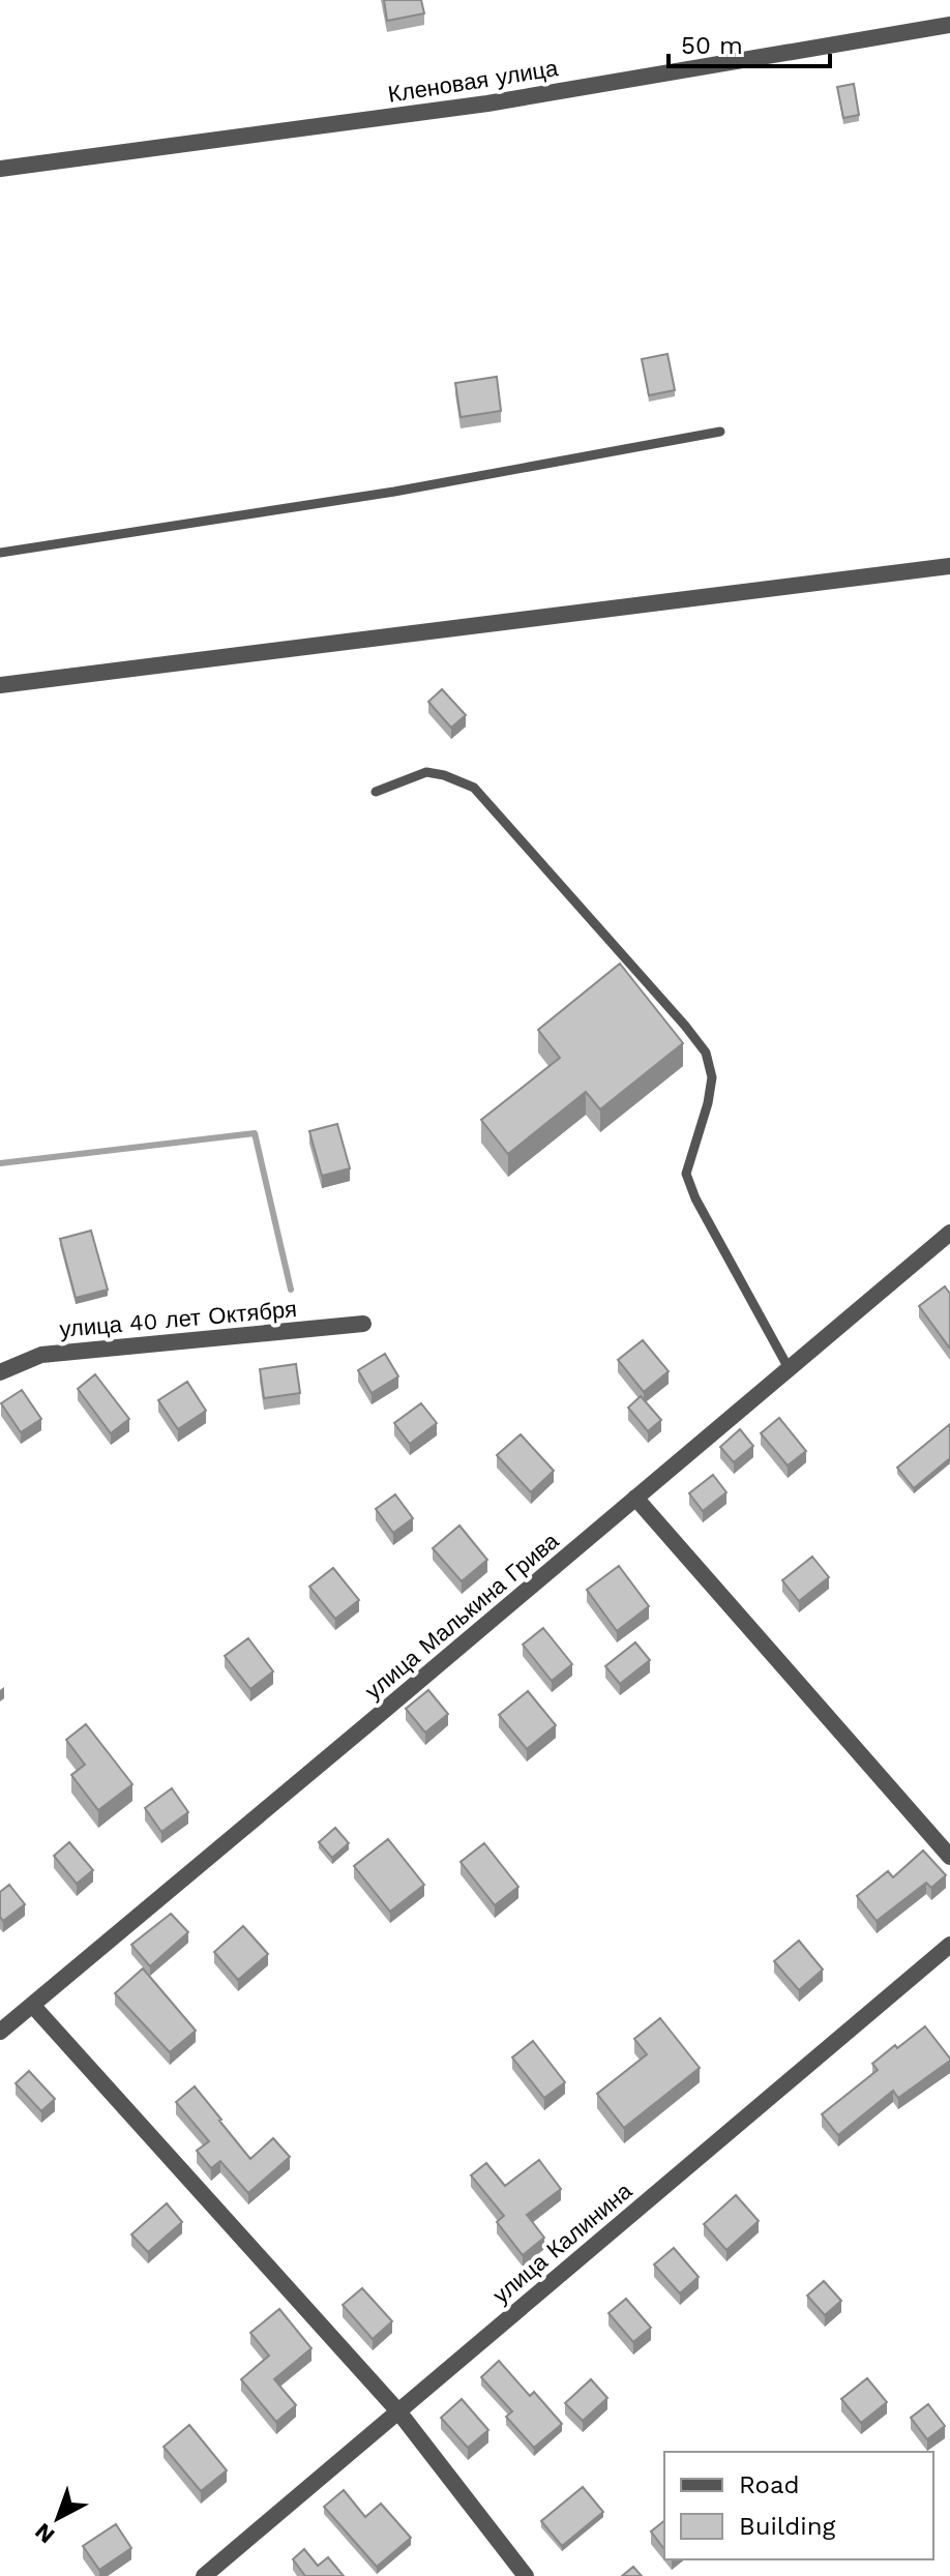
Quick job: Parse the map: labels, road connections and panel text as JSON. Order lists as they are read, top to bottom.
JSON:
{
  "streets": {
    "street": [
      "Кленовая улица",
      "улица 40 лет Октября",
      "улица Малькина Грива",
      "улица Калинина"
    ]
  },
  "legend": ["Road", "Building"],
  "scale_bar": "50 m",
  "north": "bottom left"
}
